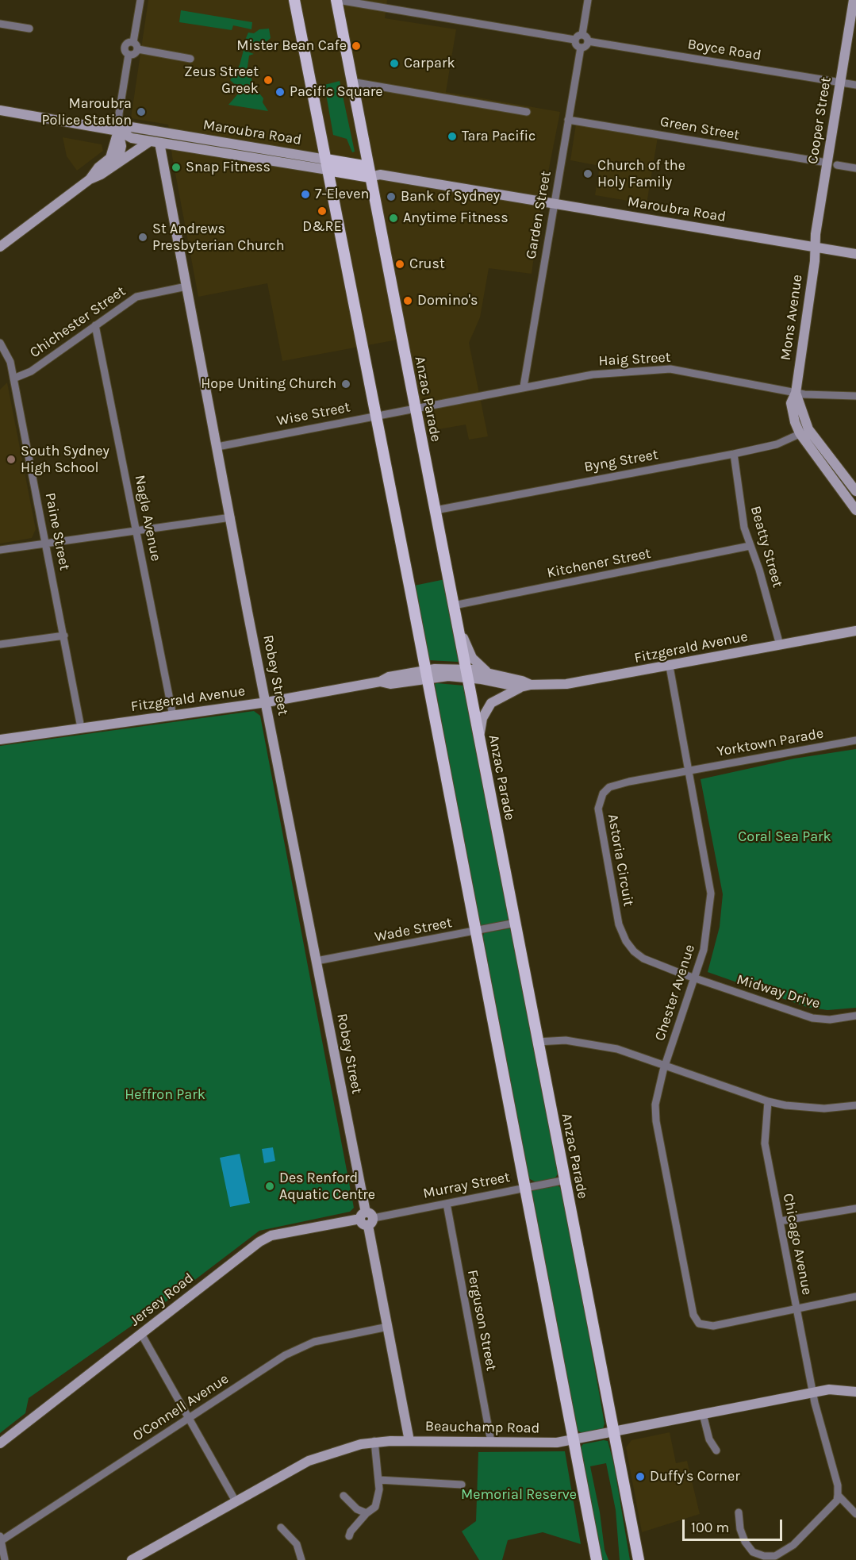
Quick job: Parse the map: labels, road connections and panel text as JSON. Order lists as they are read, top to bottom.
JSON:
{
  "streets": {
    "main road": ["Maroubra Road", "Anzac Parade"],
    "street": [
      "Boyce Road",
      "Cooper Street",
      "Green Street",
      "Garden Street",
      "Mons Avenue",
      "Chichester Street",
      "Haig Street",
      "Wise Street",
      "Byng Street",
      "Nagle Avenue",
      "Paine Street",
      "Beatty Street",
      "Kitchener Street",
      "Fitzgerald Avenue",
      "Robey Street",
      "Yorktown Parade",
      "Astoria Circuit",
      "Wade Street",
      "Midway Drive",
      "Chester Avenue",
      "Murray Street",
      "Chicago Avenue",
      "Jersey Road",
      "Ferguson Street",
      "O'Connell Avenue",
      "Beauchamp Road"
    ]
  },
  "crossings": [
    ["Boyce Road", "Cooper Street"],
    ["Boyce Road", "Garden Street"],
    ["Cooper Street", "Green Street"],
    ["Cooper Street", "Maroubra Road"],
    ["Cooper Street", "Mons Avenue"],
    ["Green Street", "Garden Street"],
    ["Maroubra Road", "Garden Street"],
    ["Maroubra Road", "Mons Avenue"],
    ["Maroubra Road", "Anzac Parade"],
    ["Maroubra Road", "Robey Street"],
    ["Garden Street", "Haig Street"],
    ["Mons Avenue", "Haig Street"],
    ["Mons Avenue", "Byng Street"],
    ["Chichester Street", "Nagle Avenue"],
    ["Chichester Street", "Paine Street"],
    ["Chichester Street", "Robey Street"],
    ["Haig Street", "Anzac Parade"],
    ["Haig Street", "Wise Street"],
    ["Anzac Parade", "Wise Street"],
    ["Anzac Parade", "Byng Street"],
    ["Anzac Parade", "Kitchener Street"],
    ["Anzac Parade", "Fitzgerald Avenue"],
    ["Anzac Parade", "Wade Street"],
    ["Anzac Parade", "Murray Street"],
    ["Anzac Parade", "Beauchamp Road"],
    ["Wise Street", "Robey Street"],
    ["Byng Street", "Beatty Street"],
    ["Nagle Avenue", "Fitzgerald Avenue"],
    ["Paine Street", "Fitzgerald Avenue"],
    ["Beatty Street", "Kitchener Street"],
    ["Beatty Street", "Fitzgerald Avenue"],
    ["Fitzgerald Avenue", "Robey Street"],
    ["Fitzgerald Avenue", "Chester Avenue"],
    ["Robey Street", "Wade Street"],
    ["Robey Street", "Murray Street"],
    ["Robey Street", "Jersey Road"],
    ["Robey Street", "O'Connell Avenue"],
    ["Robey Street", "Beauchamp Road"],
    ["Yorktown Parade", "Astoria Circuit"],
    ["Yorktown Parade", "Chester Avenue"],
    ["Astoria Circuit", "Midway Drive"],
    ["Astoria Circuit", "Chester Avenue"],
    ["Midway Drive", "Chester Avenue"],
    ["Chester Avenue", "Chicago Avenue"],
    ["Murray Street", "Jersey Road"],
    ["Murray Street", "Ferguson Street"],
    ["Chicago Avenue", "Beauchamp Road"],
    ["Ferguson Street", "Beauchamp Road"]
  ],
  "parks": ["Coral Sea Park", "Heffron Park", "Memorial Reserve"],
  "places": [
    "Mister Bean Cafe",
    "Carpark",
    "Zeus Street Greek",
    "Pacific Square",
    "Maroubra Police Station",
    "Tara Pacific",
    "Snap Fitness",
    "Church of the Holy Family",
    "7-Eleven",
    "Bank of Sydney",
    "D&RE",
    "Anytime Fitness",
    "St Andrews Presbyterian Church",
    "Crust",
    "Domino's",
    "Hope Uniting Church",
    "South Sydney High School",
    "Des Renford Aquatic Centre",
    "Duffy's Corner"
  ],
  "scale_bar": "100 m"
}
